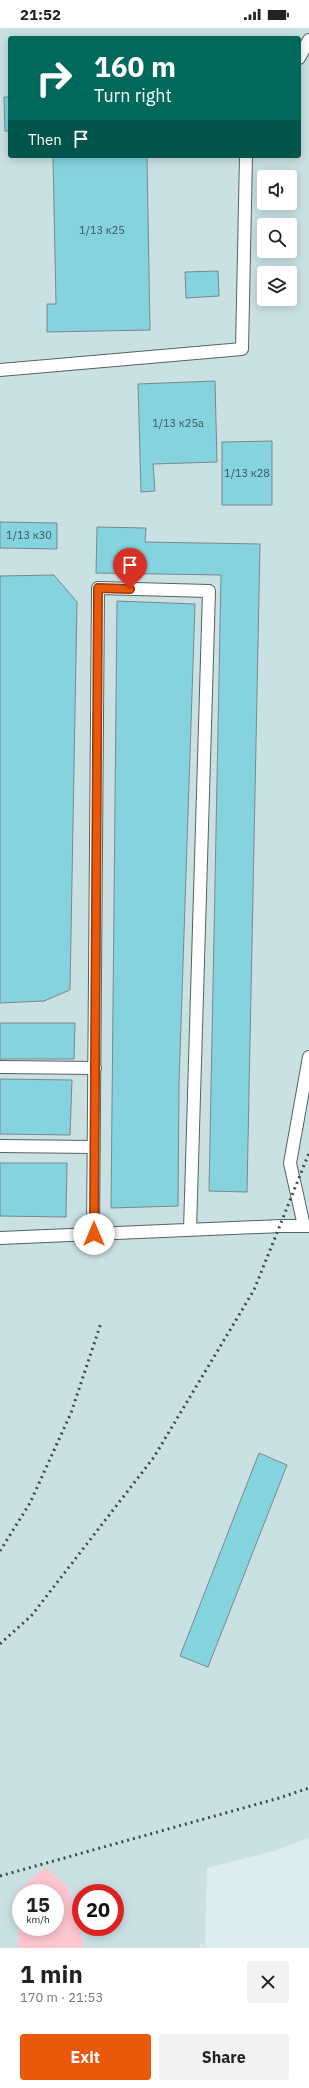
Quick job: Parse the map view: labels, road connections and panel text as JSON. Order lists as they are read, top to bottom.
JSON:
{
  "house_numbers": [
    "1/13 к25",
    "1/13 к25а",
    "1/13 к28",
    "1/13 к30"
  ],
  "page": {
    "status": "21:52",
    "turn": ["160 m", "Turn right"],
    "then": "Then",
    "speed": "15 km/h",
    "limit": "20",
    "heading": ["1 min", "170 m · 21:53"],
    "buttons": ["Exit", "Share"]
  }
}
